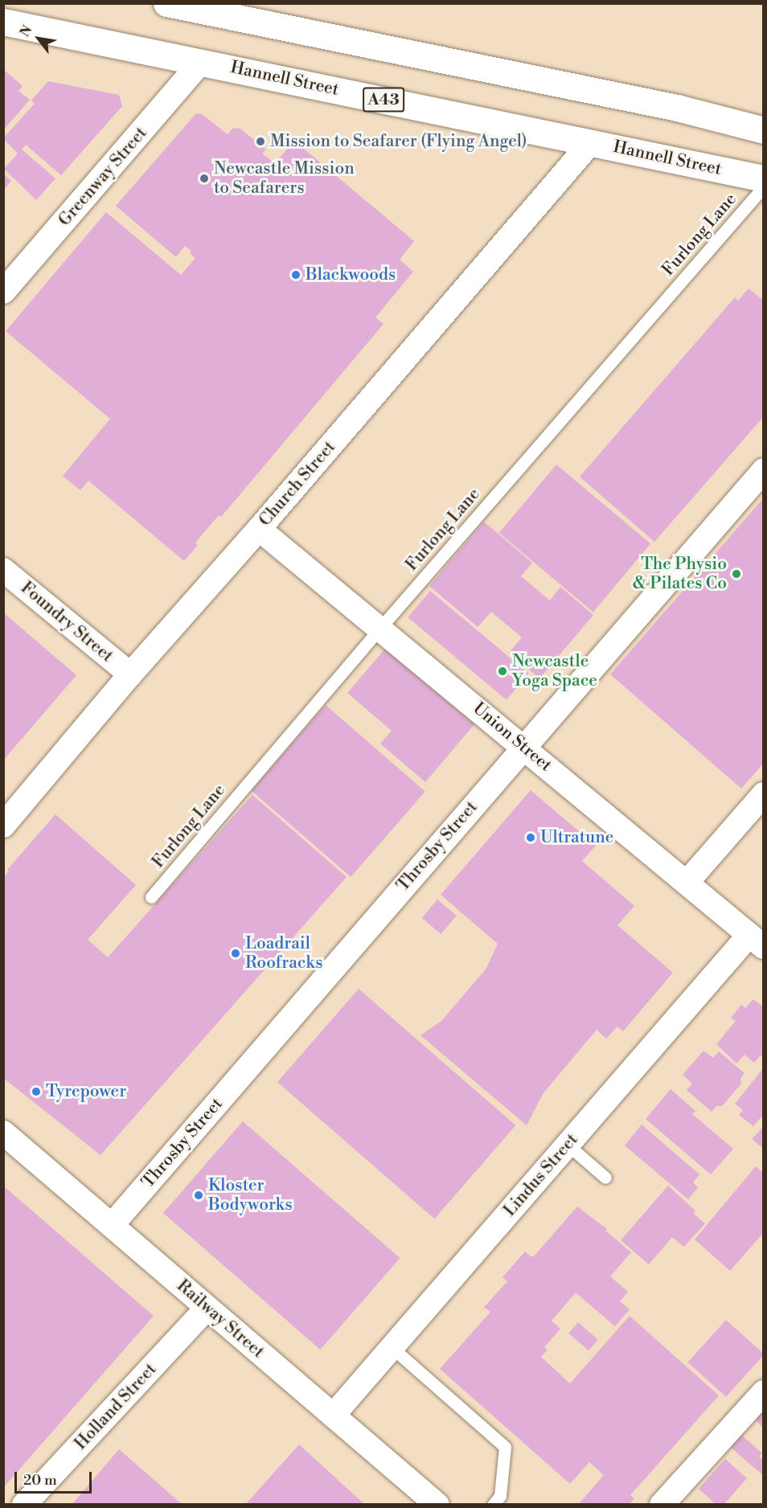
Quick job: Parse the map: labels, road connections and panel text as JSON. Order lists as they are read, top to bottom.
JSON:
{
  "streets": {
    "highway": ["Hannell Street", "A43"],
    "street": [
      "Greenway Street",
      "Church Street",
      "Foundry Street",
      "Union Street",
      "Throsby Street",
      "Lindus Street",
      "Railway Street",
      "Holland Street"
    ],
    "lane": ["Furlong Lane"]
  },
  "crossings": [
    ["Hannell Street", "Greenway Street"],
    ["Hannell Street", "Church Street"],
    ["Furlong Lane", "Union Street"],
    ["Church Street", "Foundry Street"],
    ["Church Street", "Union Street"],
    ["Union Street", "Throsby Street"],
    ["Union Street", "Lindus Street"],
    ["Throsby Street", "Railway Street"],
    ["Lindus Street", "Railway Street"],
    ["Railway Street", "Holland Street"]
  ],
  "places": [
    "Mission to Seafarer (Flying Angel)",
    "Newcastle Mission to Seafarers",
    "Blackwoods",
    "The Physio & Pilates Co",
    "Newcastle Yoga Space",
    "Ultratune",
    "Loadrail Roofracks",
    "Tyrepower",
    "Kloster Bodyworks"
  ],
  "scale_bar": "20 m",
  "north": "top left"
}
